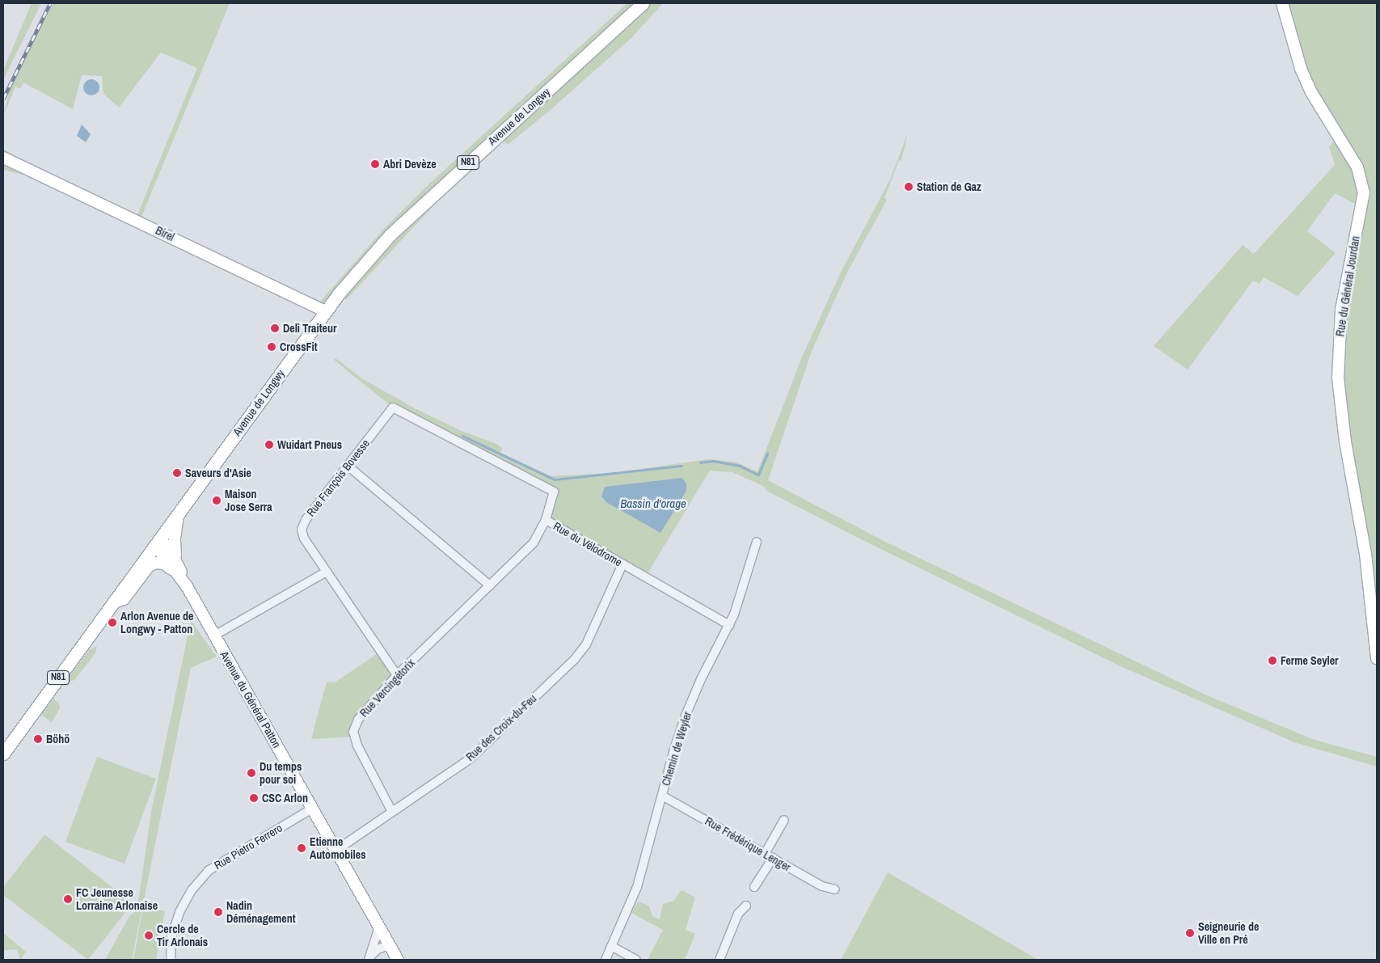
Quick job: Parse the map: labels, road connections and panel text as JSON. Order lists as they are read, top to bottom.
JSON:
{
  "streets": {
    "main road": ["Avenue de Longwy", "N81"],
    "street": [
      "Birel",
      "Rue du Général Jourdan",
      "Rue François Bovesse",
      "Rue du Vélodrome",
      "Rue Vercingétorix",
      "Avenue du Général Patton",
      "Rue des Croix-du-Feu",
      "Chemin de Weyler",
      "Rue Frédérique Lenger",
      "Rue Pietro Ferrero"
    ]
  },
  "crossings": [
    ["Avenue de Longwy", "N81"],
    ["Avenue de Longwy", "Birel"],
    ["N81", "Avenue du Général Patton"],
    ["Rue François Bovesse", "Rue du Vélodrome"],
    ["Rue François Bovesse", "Rue Vercingétorix"],
    ["Rue du Vélodrome", "Rue Vercingétorix"],
    ["Rue du Vélodrome", "Rue des Croix-du-Feu"],
    ["Rue du Vélodrome", "Chemin de Weyler"],
    ["Rue Vercingétorix", "Rue des Croix-du-Feu"],
    ["Avenue du Général Patton", "Rue des Croix-du-Feu"],
    ["Avenue du Général Patton", "Rue Pietro Ferrero"],
    ["Chemin de Weyler", "Rue Frédérique Lenger"]
  ],
  "water": ["Bassin d'orage"],
  "places": [
    "Abri Devèze",
    "Station de Gaz",
    "Deli Traiteur",
    "CrossFit",
    "Wuidart Pneus",
    "Saveurs d'Asie",
    "Maison Jose Serra",
    "Arlon Avenue de Longwy - Patton",
    "Ferme Seyler",
    "Böhö",
    "Du temps pour soi",
    "CSC Arlon",
    "Etienne Automobiles",
    "FC Jeunesse Lorraine Arlonaise",
    "Nadin Déménagement",
    "Seigneurie de Ville en Pré",
    "Cercle de Tir Arlonais"
  ]
}
